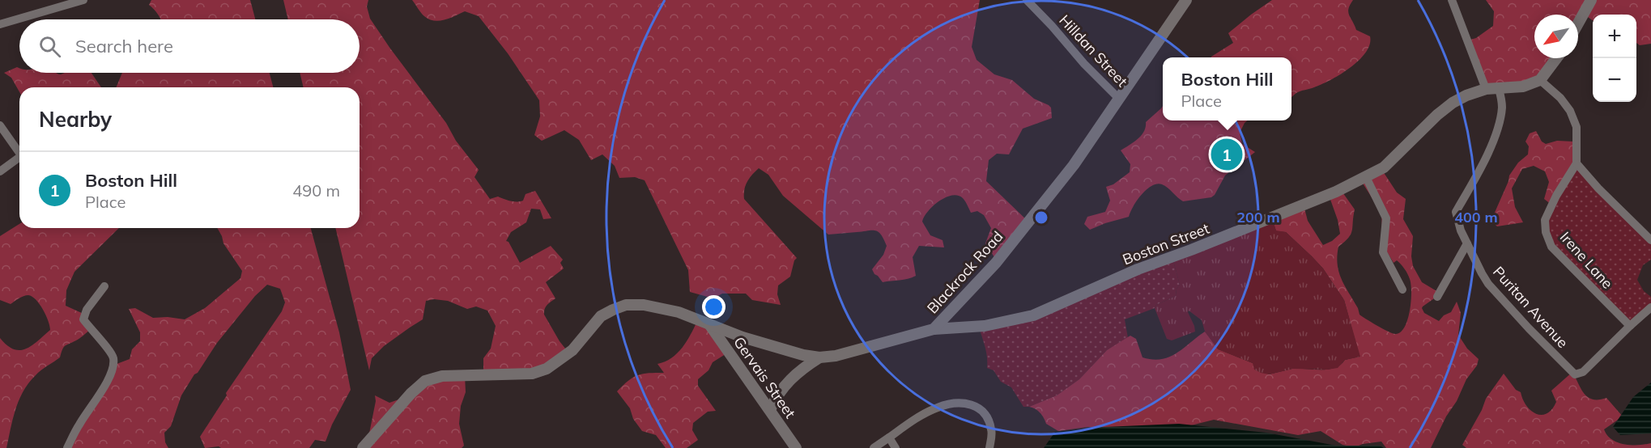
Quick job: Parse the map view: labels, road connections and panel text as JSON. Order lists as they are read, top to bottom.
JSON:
{
  "streets": {
    "street": [
      "Hilldan Street",
      "Boston Street",
      "Irene Lane",
      "Blackrock Road",
      "Puritan Avenue",
      "Gervais Street"
    ]
  },
  "crossings": [
    ["Hilldan Street", "Blackrock Road"],
    ["Boston Street", "Blackrock Road"],
    ["Boston Street", "Puritan Avenue"],
    ["Irene Lane", "Puritan Avenue"],
    ["Blackrock Road", "Gervais Street"]
  ],
  "north": "bottom left",
  "page": {
    "map_buttons": ["+", "−"],
    "search": "Search here",
    "popup": ["Boston Hill", "Place"],
    "heading": "Nearby",
    "pins": "1",
    "list": [
      {
        "mark": "1",
        "name": "Boston Hill",
        "note": "Place",
        "value": "490 m"
      }
    ]
  },
  "rings": ["200 m", "400 m"]
}
